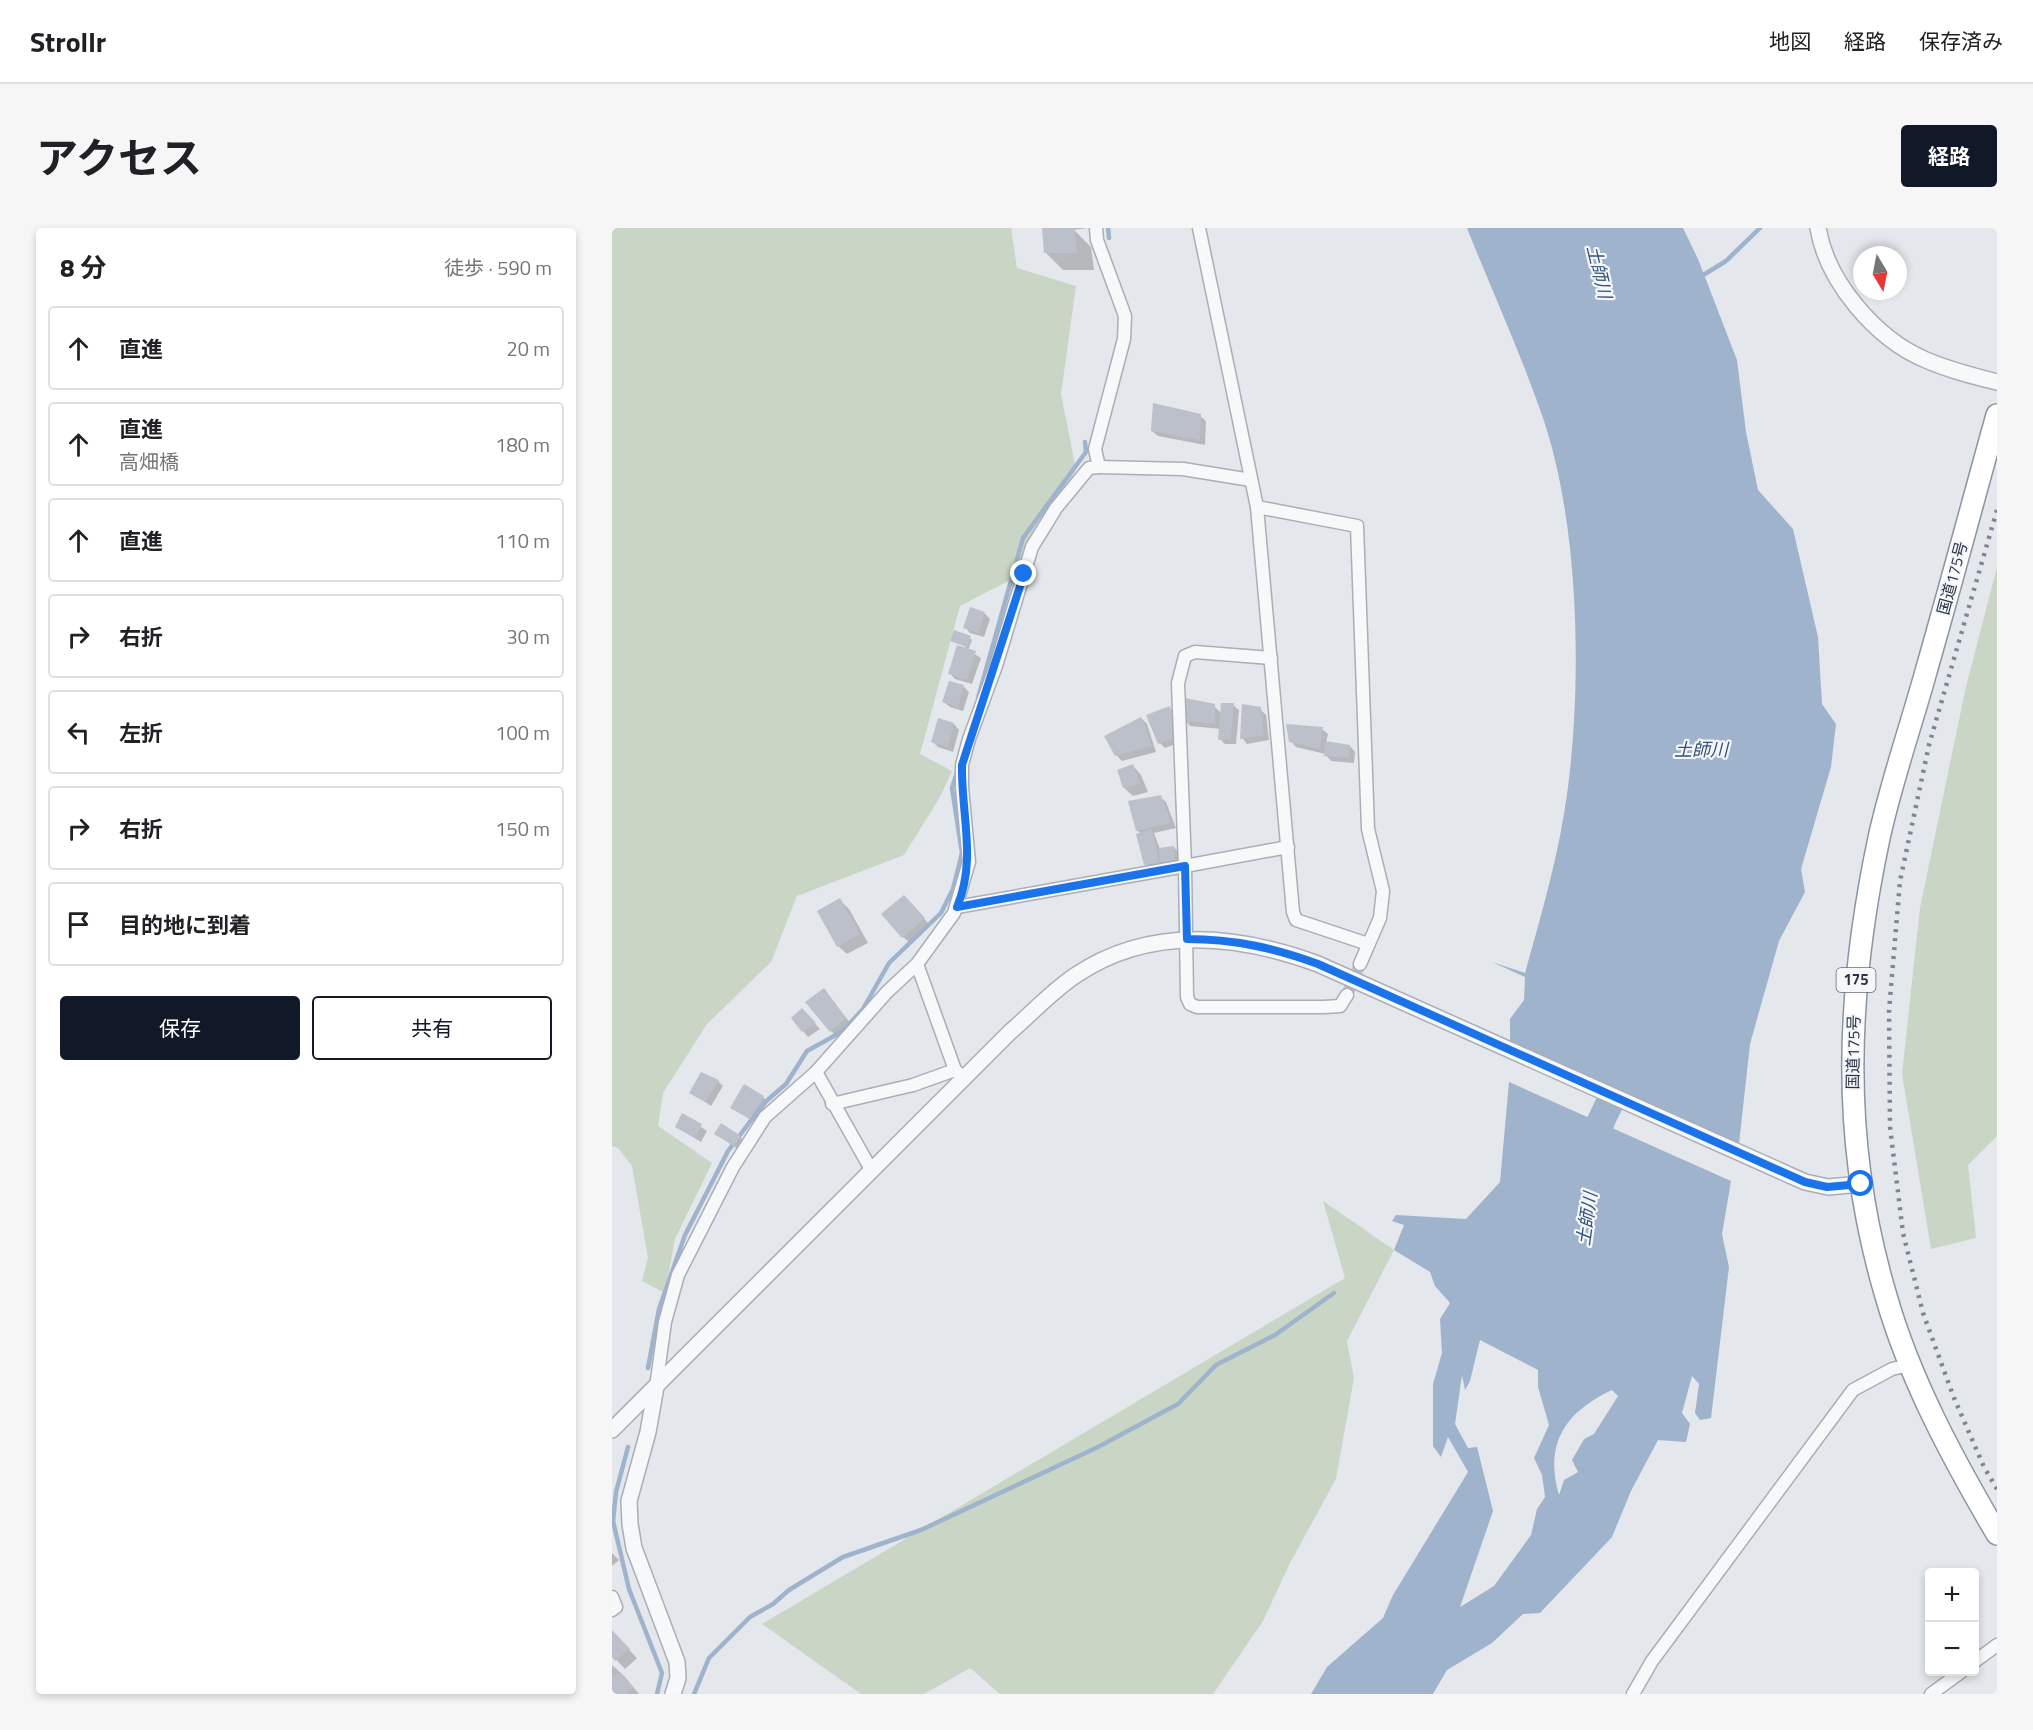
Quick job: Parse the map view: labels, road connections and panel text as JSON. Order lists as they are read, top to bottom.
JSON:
{
  "streets": {
    "highway": ["国道175号", "175"]
  },
  "water": ["土師川"],
  "north": "bottom",
  "page": {
    "header": "Strollr",
    "nav": ["地図", "経路", "保存済み"],
    "title": "アクセス",
    "buttons": [
      "経路",
      ["保存", "共有"]
    ],
    "heading": ["8 分", "徒歩 · 590 m"],
    "list": [
      ["直進", "20 m"],
      ["直進", "高畑橋", "180 m"],
      ["直進", "110 m"],
      ["右折", "30 m"],
      ["左折", "100 m"],
      ["右折", "150 m"],
      "目的地に到着"
    ],
    "map_buttons": ["+", "−"]
  }
}
